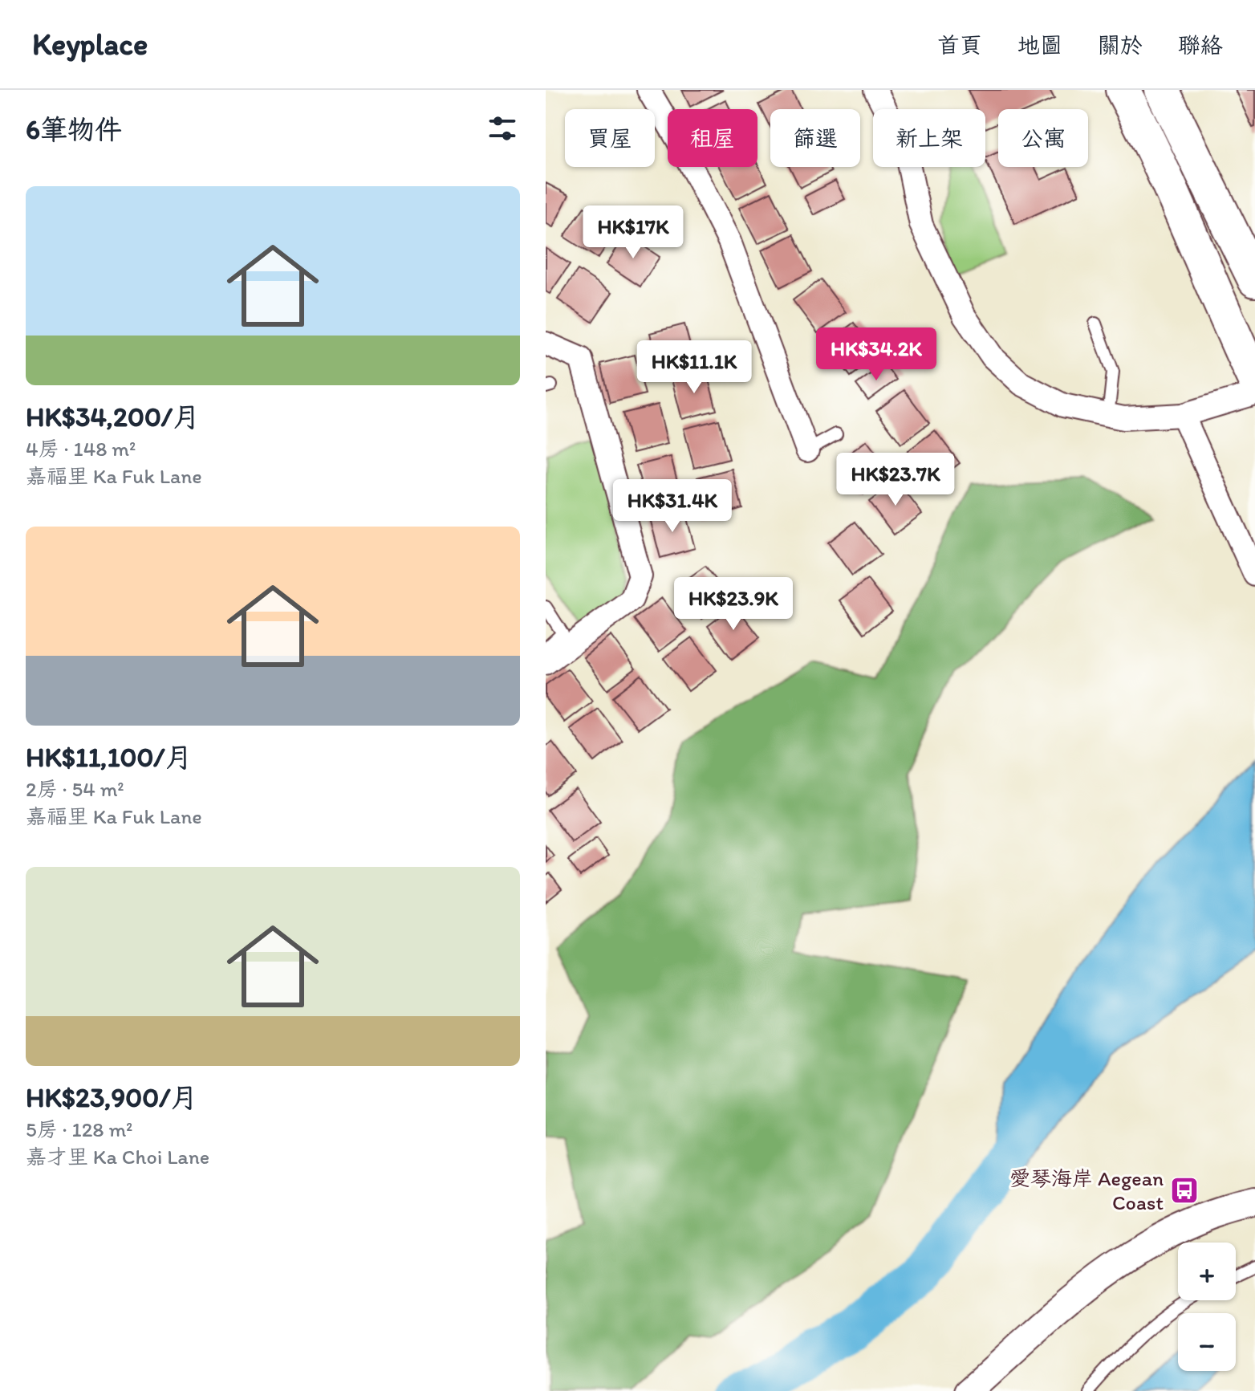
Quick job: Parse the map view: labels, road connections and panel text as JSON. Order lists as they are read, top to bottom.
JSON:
{
  "places": {
    "bus stop": ["愛琴海岸 Aegean Coast"]
  },
  "page": {
    "header": "Keyplace",
    "nav": [
      "首頁",
      "地圖",
      "關於",
      "聯絡"
    ],
    "heading": "6筆物件",
    "chip": [
      "買屋",
      "租屋",
      "篩選",
      "新上架",
      "公寓"
    ],
    "list": [
      {
        "name": "HK$34,200/月",
        "note": "4房 · 148 m² · 嘉福里 Ka Fuk Lane"
      },
      {
        "name": "HK$11,100/月",
        "note": "2房 · 54 m² · 嘉福里 Ka Fuk Lane"
      },
      {
        "name": "HK$23,900/月",
        "note": "5房 · 128 m² · 嘉才里 Ka Choi Lane"
      }
    ],
    "price": [
      "HK$17K",
      "HK$34.2K",
      "HK$11.1K",
      "HK$23.7K",
      "HK$31.4K",
      "HK$23.9K"
    ],
    "map_buttons": ["+", "−"]
  }
}
